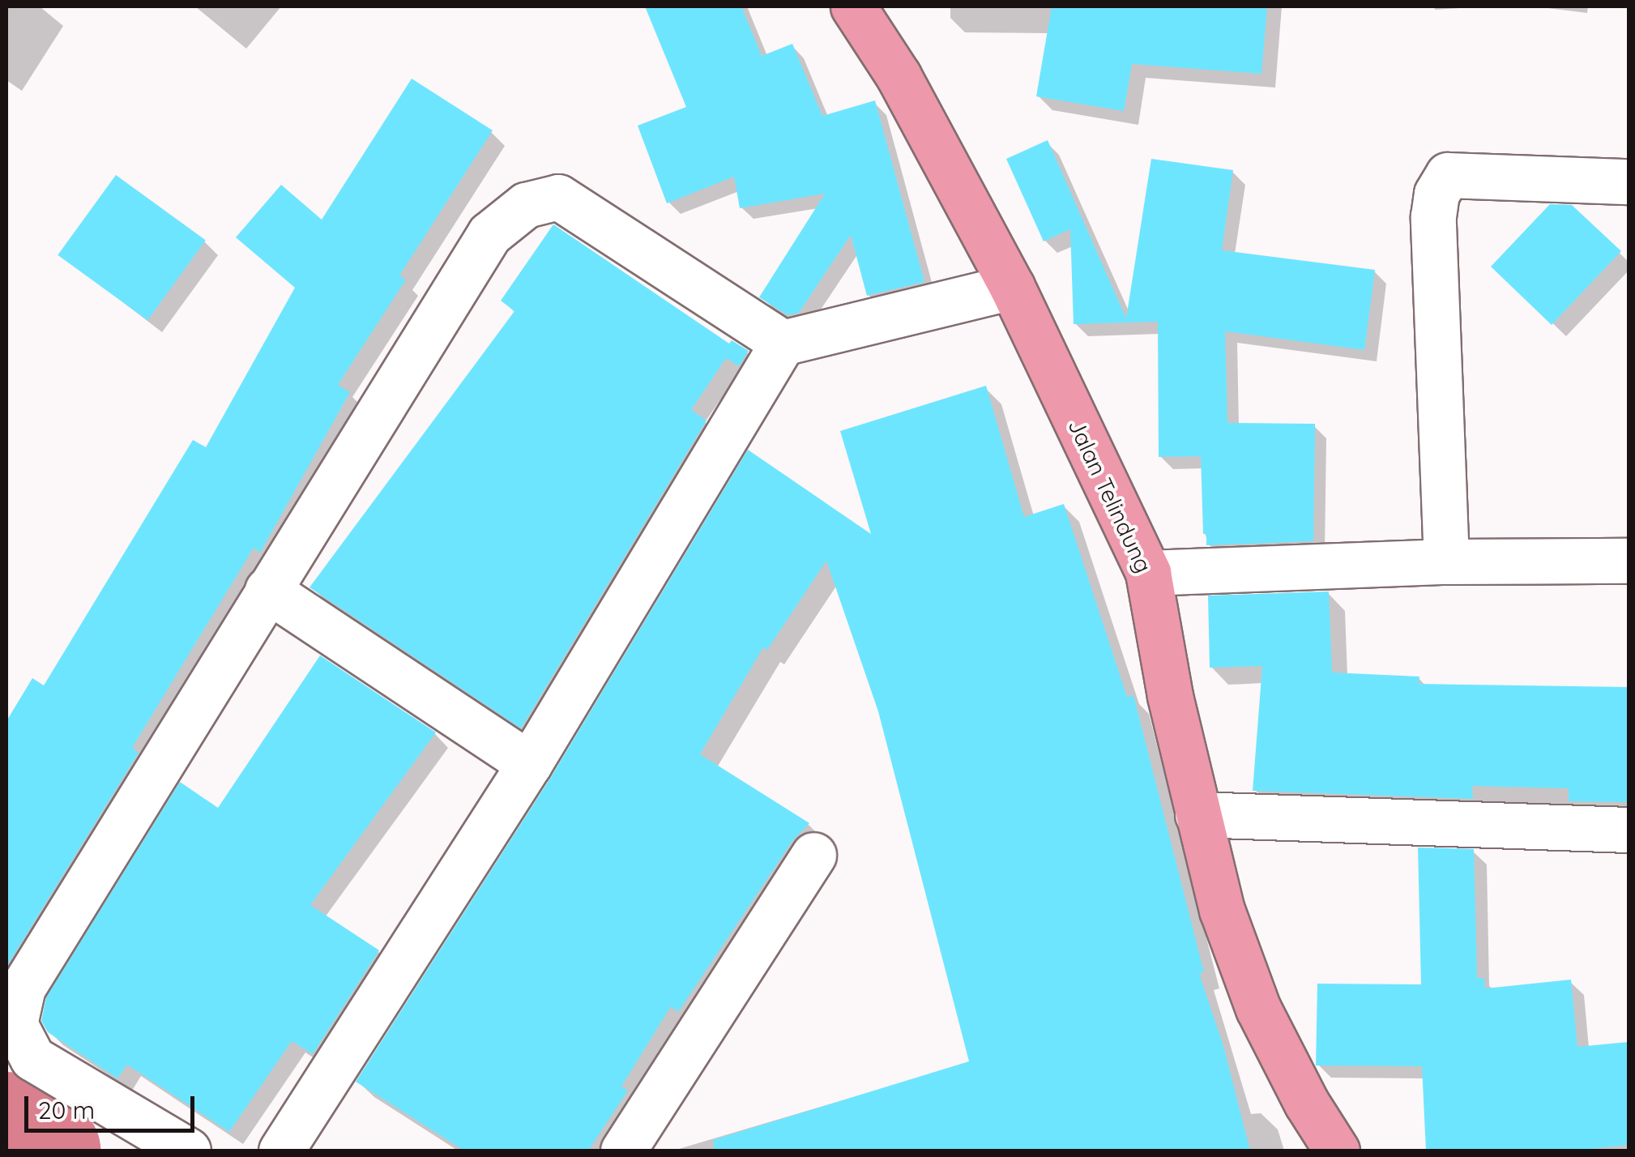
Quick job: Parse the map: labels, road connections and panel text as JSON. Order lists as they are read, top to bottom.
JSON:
{
  "streets": {
    "main road": ["Jalan Telindung"]
  },
  "scale_bar": "20 m"
}
